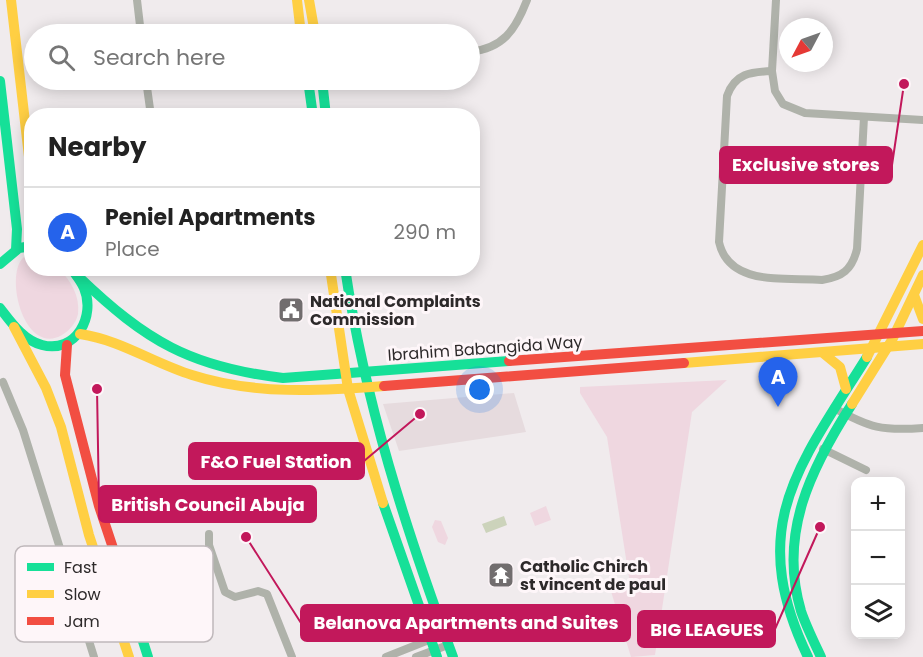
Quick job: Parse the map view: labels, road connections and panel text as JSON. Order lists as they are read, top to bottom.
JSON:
{
  "streets": {
    "main road": ["Ibrahim Babangida Way"]
  },
  "places": {
    "other": [
      "Exclusive stores",
      "British Council Abuja",
      "F&O Fuel Station",
      "BIG LEAGUES",
      "Belanova Apartments and Suites"
    ],
    "public building": ["National Complaints Commission"],
    "temple": ["Catholic Chirch st vincent de paul"]
  },
  "legend": ["Fast", "Slow", "Jam"],
  "north": "bottom left",
  "page": {
    "search": "Search here",
    "heading": "Nearby",
    "list": [
      {
        "mark": "A",
        "name": "Peniel Apartments",
        "note": "Place",
        "value": "290 m"
      }
    ],
    "pins": "A",
    "map_buttons": ["+", "−"]
  }
}
